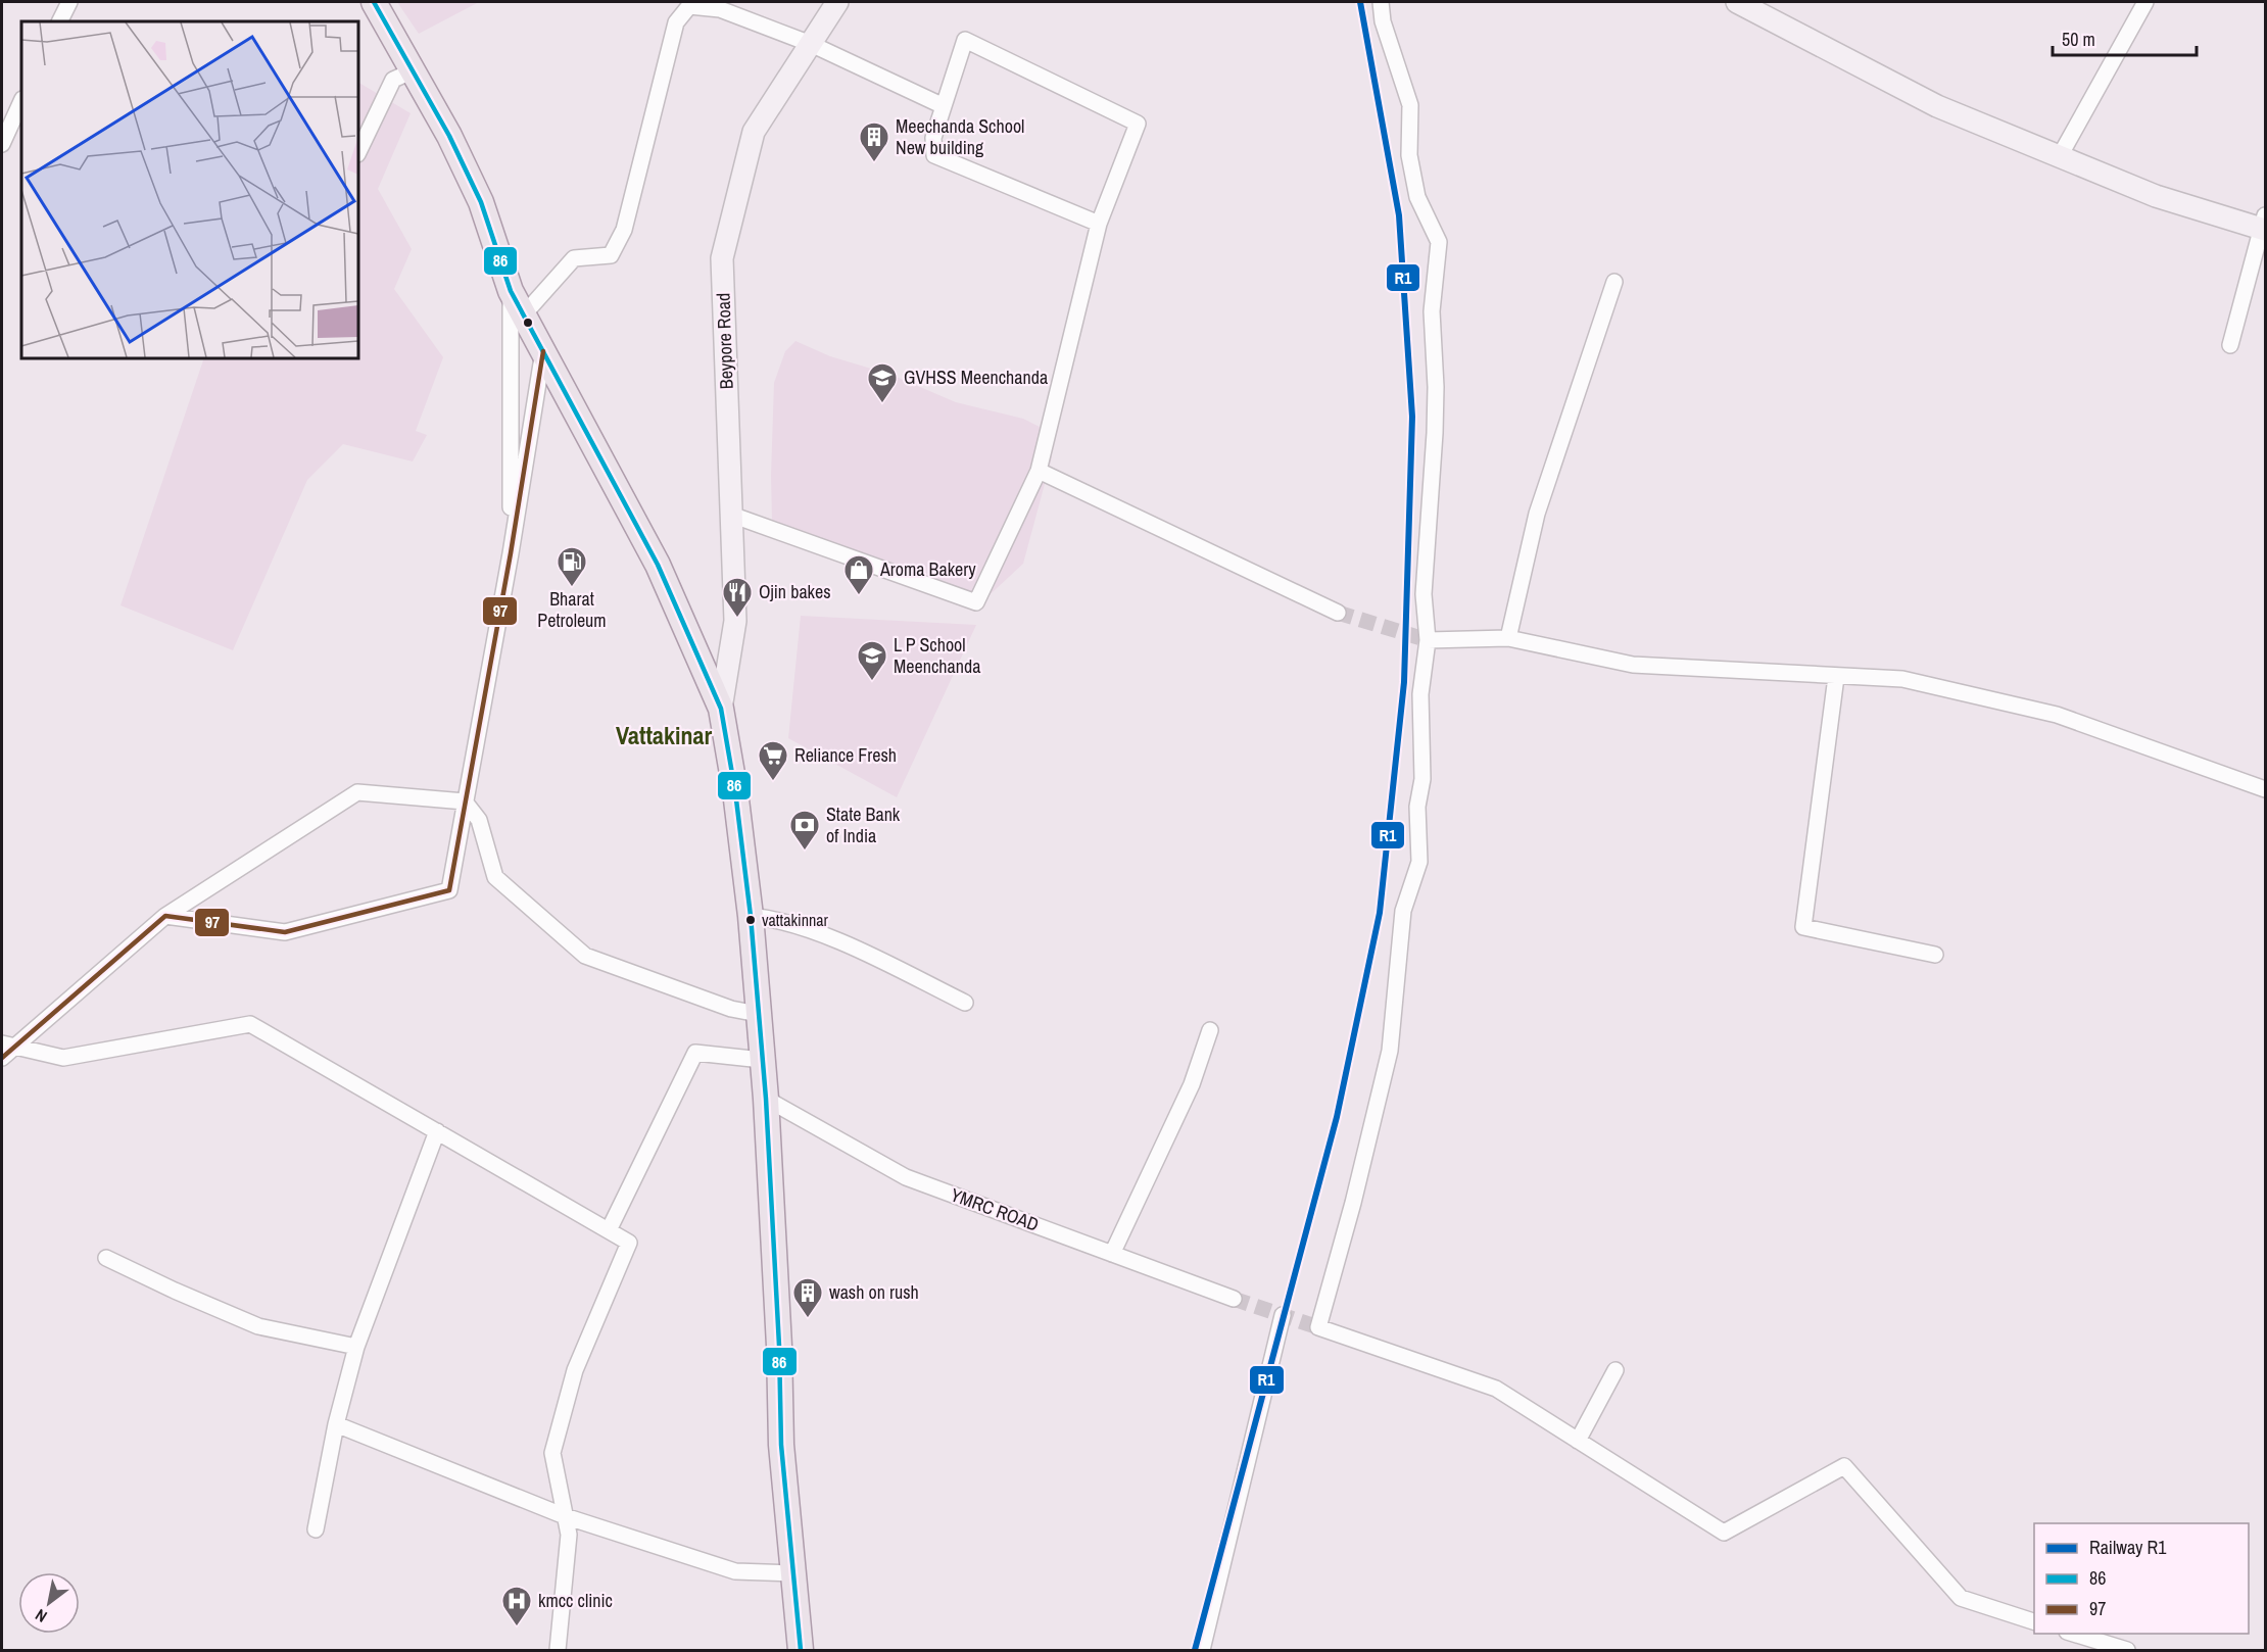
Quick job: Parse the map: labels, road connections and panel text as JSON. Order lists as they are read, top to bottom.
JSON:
{
  "streets": {
    "main road": ["Beypore Road"],
    "street": ["YMRC ROAD"]
  },
  "districts": ["Vattakinar"],
  "places": {
    "building": ["Meechanda School New building", "wash on rush"],
    "school or university": ["GVHSS Meenchanda", "L P School Meenchanda"],
    "fuel station": ["Bharat Petroleum"],
    "shop": ["Aroma Bakery"],
    "restaurant": ["Ojin bakes"],
    "supermarket": ["Reliance Fresh"],
    "bank": ["State Bank of India"],
    "other": ["vattakinnar"],
    "hospital": ["kmcc clinic"]
  },
  "lines": ["rail line R1", "transit line 86", "transit line 97"],
  "legend": ["Railway R1", "86", "97"],
  "scale_bar": "50 m",
  "north": "bottom left"
}
